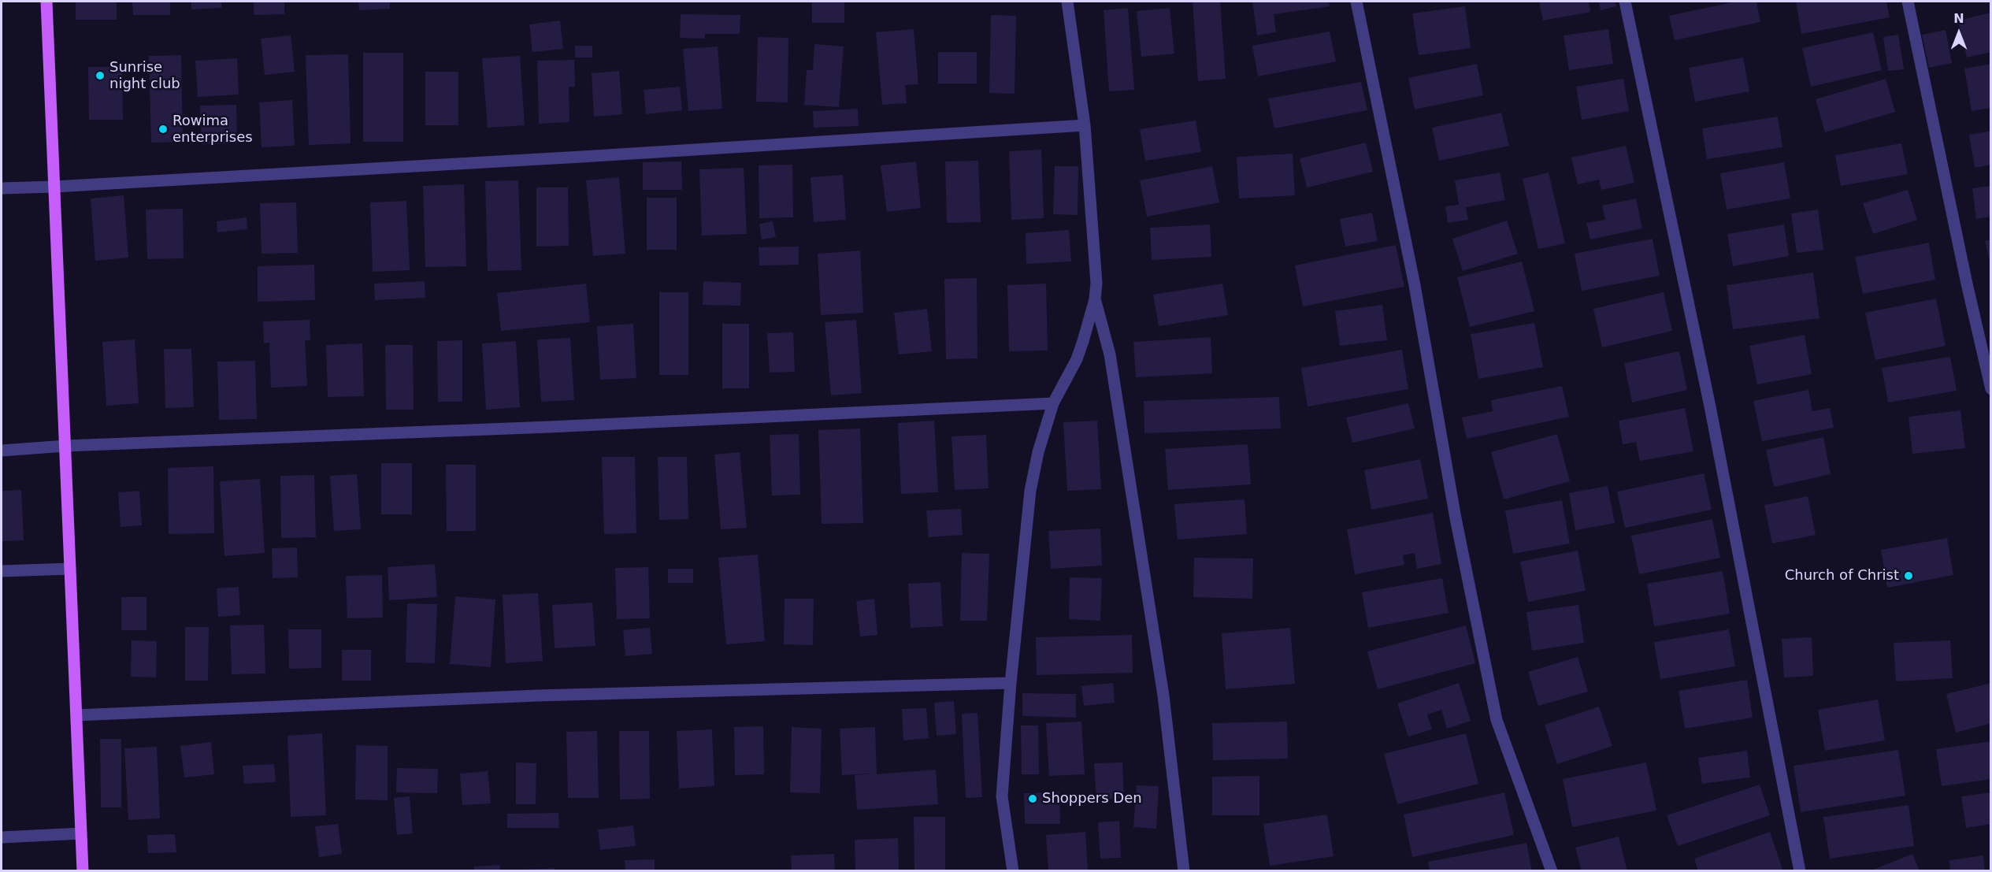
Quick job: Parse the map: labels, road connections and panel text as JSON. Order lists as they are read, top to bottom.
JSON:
{
  "places": [
    "Sunrise night club",
    "Rowima enterprises",
    "Church of Christ",
    "Shoppers Den"
  ],
  "north": "top"
}
